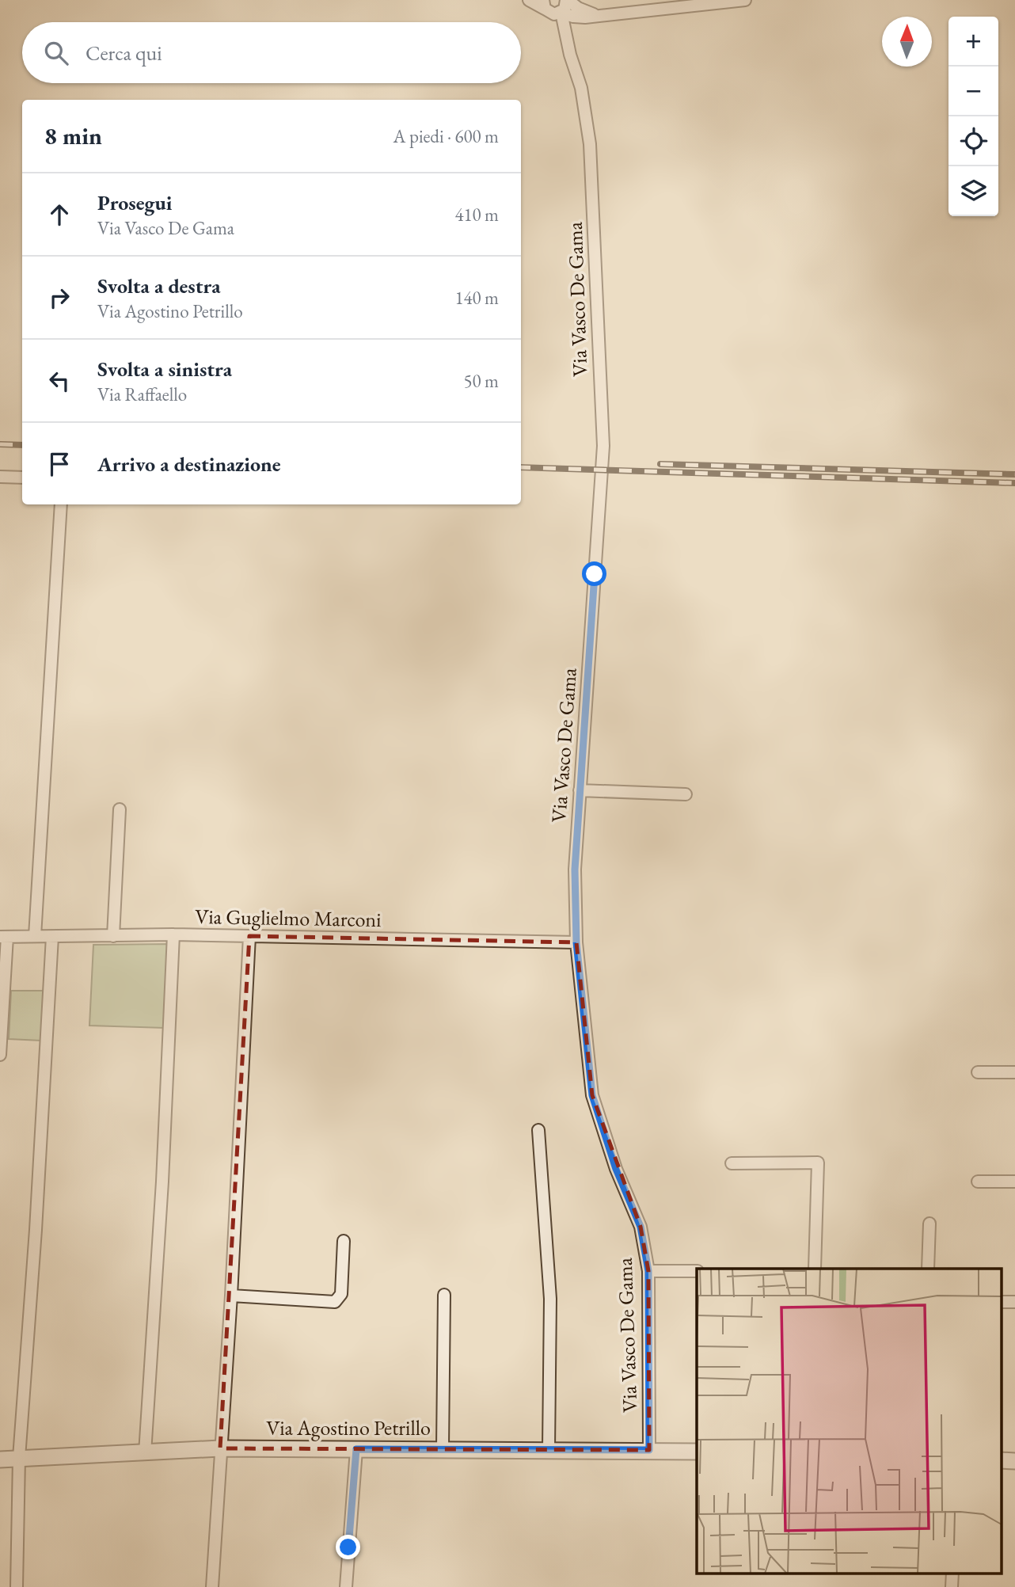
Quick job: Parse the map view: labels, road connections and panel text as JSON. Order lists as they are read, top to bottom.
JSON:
{
  "streets": {
    "street": ["Via Vasco De Gama", "Via Guglielmo Marconi", "Via Agostino Petrillo"]
  },
  "crossings": [
    ["Via Vasco De Gama", "Via Guglielmo Marconi"],
    ["Via Vasco De Gama", "Via Agostino Petrillo"]
  ],
  "north": "top",
  "page": {
    "map_buttons": ["+", "−"],
    "search": "Cerca qui",
    "heading": ["8 min", "A piedi · 600 m"],
    "list": [
      ["Prosegui", "Via Vasco De Gama", "410 m"],
      ["Svolta a destra", "Via Agostino Petrillo", "140 m"],
      ["Svolta a sinistra", "Via Raffaello", "50 m"],
      "Arrivo a destinazione"
    ]
  }
}
